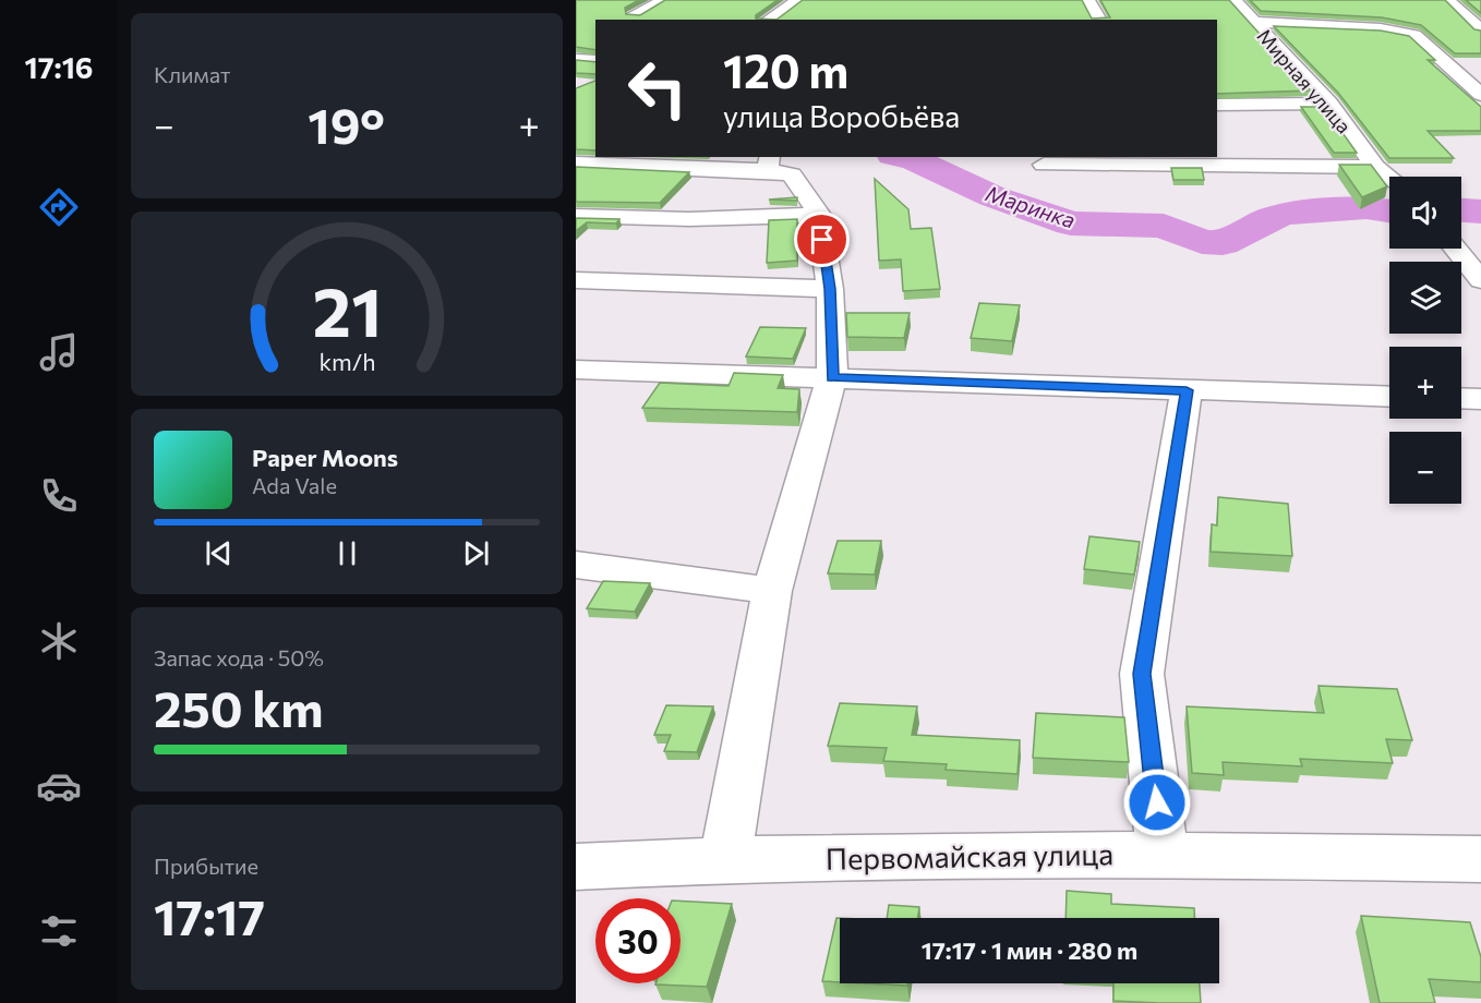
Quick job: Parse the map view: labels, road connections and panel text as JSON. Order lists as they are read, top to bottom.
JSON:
{
  "streets": {
    "street": ["Мирная улица", "Первомайская улица"]
  },
  "water": ["Маринка"],
  "page": {
    "tabs": "17:16",
    "tile": [
      "Климат",
      ["Запас хода · 50%", "250 km"],
      ["Прибытие", "17:17"]
    ],
    "turn": ["120 m", "улица Воробьёва"],
    "heat": ["−", "19°", "+"],
    "map_buttons": ["+", "−"],
    "song": ["Paper Moons", "Ada Vale"],
    "limit": "30",
    "trip": "17:17 · 1 мин · 280 m",
    "gauge": ["21", "km/h"]
  }
}
